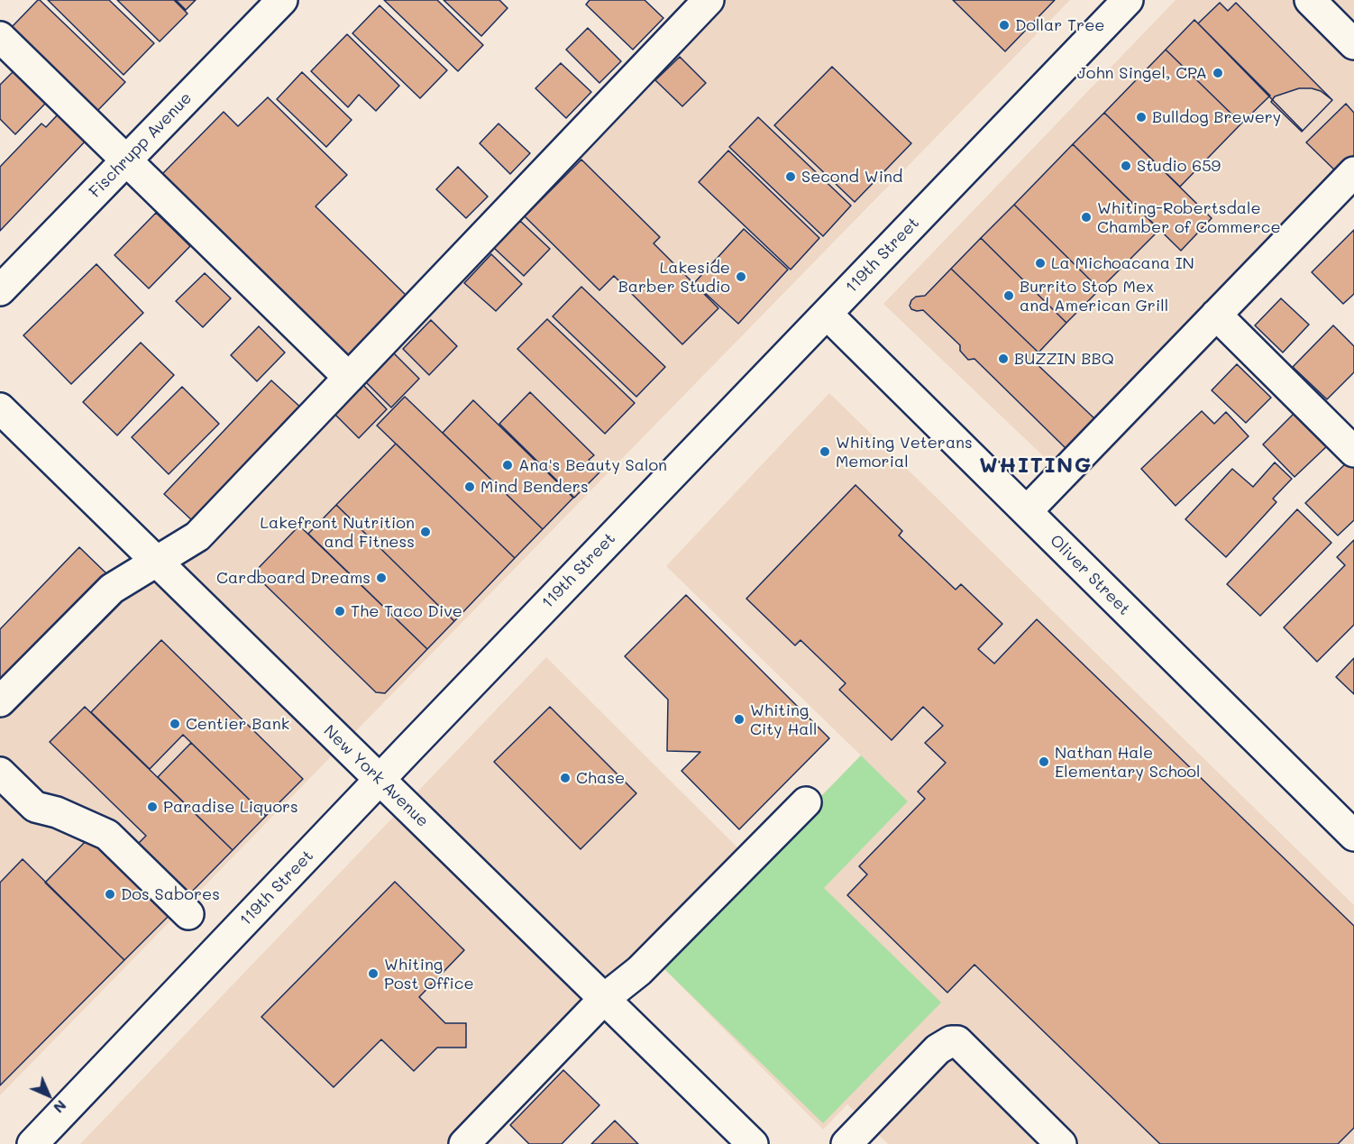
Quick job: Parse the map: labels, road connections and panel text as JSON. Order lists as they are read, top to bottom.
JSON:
{
  "streets": {
    "street": [
      "Fischrupp Avenue",
      "119th Street",
      "Oliver Street",
      "New York Avenue"
    ]
  },
  "crossings": [
    ["119th Street", "Oliver Street"],
    ["119th Street", "New York Avenue"]
  ],
  "districts": ["WHITING"],
  "places": [
    "Dollar Tree",
    "John Singel, CPA",
    "Bulldog Brewery",
    "Studio 659",
    "Second Wind",
    "Whiting-Robertsdale Chamber of Commerce",
    "La Michoacana IN",
    "Lakeside Barber Studio",
    "Burrito Stop Mex and American Grill",
    "BUZZIN BBQ",
    "Whiting Veterans Memorial",
    "Ana's Beauty Salon",
    "Mind Benders",
    "Lakefront Nutrition and Fitness",
    "Cardboard Dreams",
    "The Taco Dive",
    "Whiting City Hall",
    "Centier Bank",
    "Nathan Hale Elementary School",
    "Chase",
    "Paradise Liquors",
    "Dos Sabores",
    "Whiting Post Office"
  ],
  "north": "bottom right"
}
